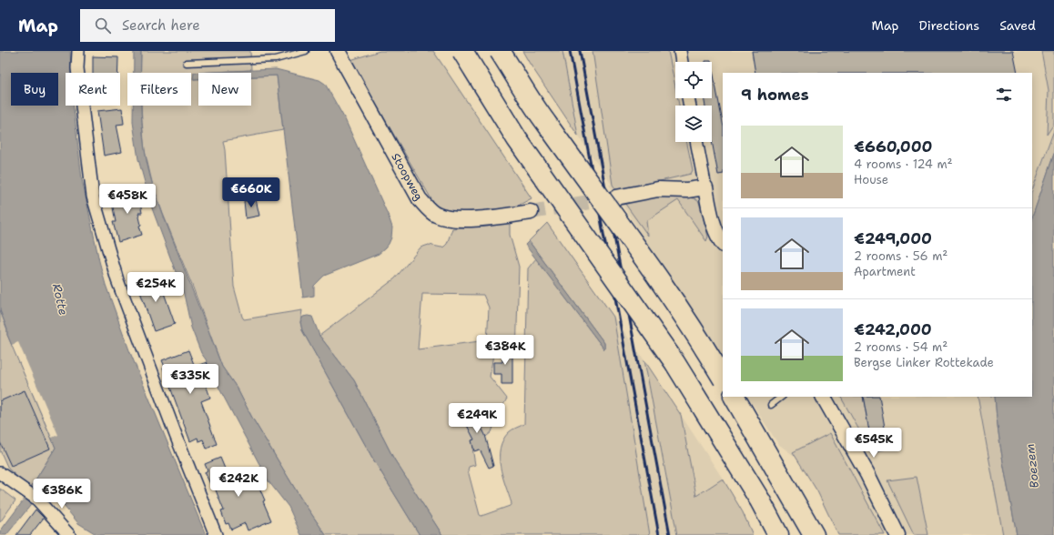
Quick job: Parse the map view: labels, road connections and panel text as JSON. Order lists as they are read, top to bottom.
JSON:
{
  "streets": {
    "street": ["Stoopweg"]
  },
  "water": ["Rotte", "Boezem"],
  "page": {
    "header": "Map",
    "search": "Search here",
    "nav": ["Map", "Directions", "Saved"],
    "chip": [
      "Buy",
      "Rent",
      "Filters",
      "New"
    ],
    "heading": "9 homes",
    "list": [
      {
        "name": "€660,000",
        "note": "4 rooms · 124 m² · House"
      },
      {
        "name": "€249,000",
        "note": "2 rooms · 56 m² · Apartment"
      },
      {
        "name": "€242,000",
        "note": "2 rooms · 54 m² · Bergse Linker Rottekade"
      }
    ],
    "price": [
      "€660K",
      "€458K",
      "€254K",
      "€384K",
      "€335K",
      "€249K",
      "€545K",
      "€242K",
      "€386K"
    ]
  }
}
